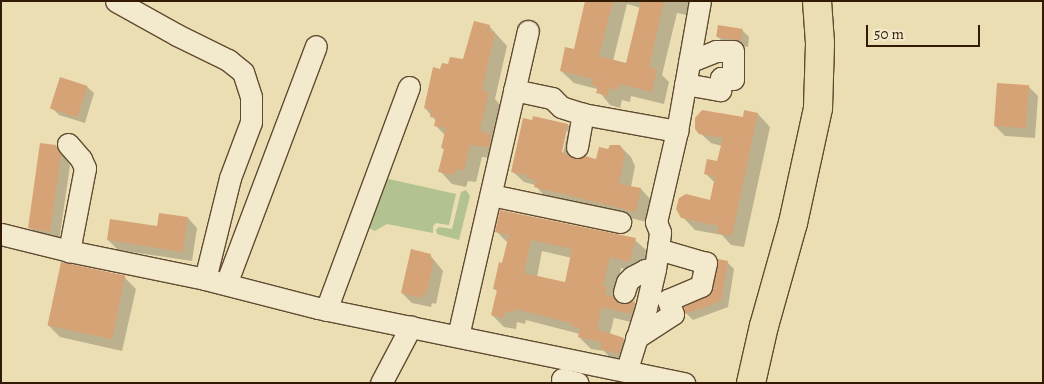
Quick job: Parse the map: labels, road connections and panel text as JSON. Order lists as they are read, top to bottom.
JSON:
{
  "scale_bar": "50 m"
}
